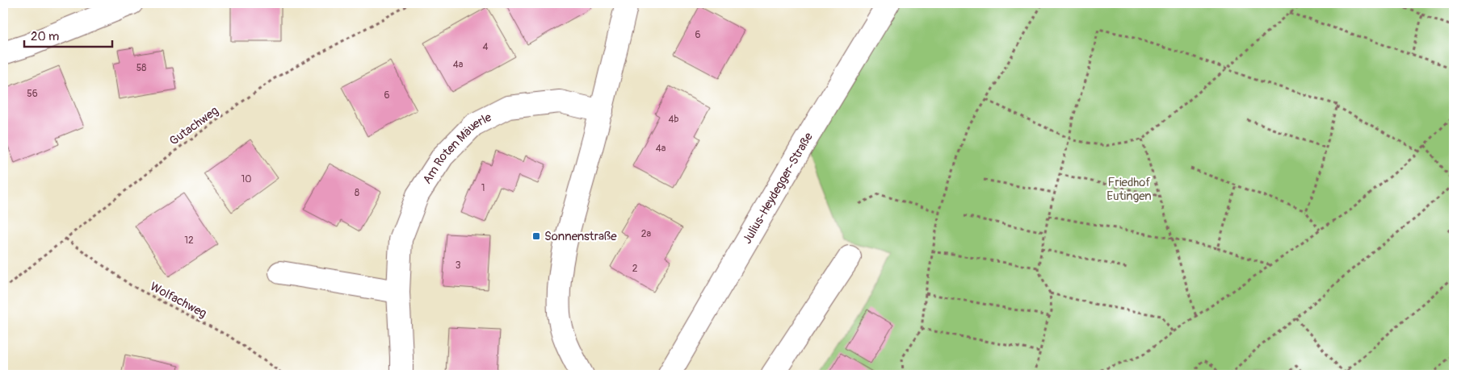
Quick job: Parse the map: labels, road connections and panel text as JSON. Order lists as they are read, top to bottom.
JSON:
{
  "streets": {
    "street": ["Am Roten Mäuerle", "Julius-Heydegger-Straße"],
    "path": ["Gutachweg", "Wolfachweg"]
  },
  "crossings": [
    ["Gutachweg", "Wolfachweg"]
  ],
  "parks": ["Friedhof Eutingen"],
  "places": {
    "transit": ["Sonnenstraße"]
  },
  "house_numbers": [
    "6",
    "4",
    "4a",
    "58",
    "56",
    "6",
    "4b",
    "4a",
    "10",
    "1",
    "8",
    "2a",
    "12",
    "3",
    "2"
  ],
  "scale_bar": "20 m"
}
